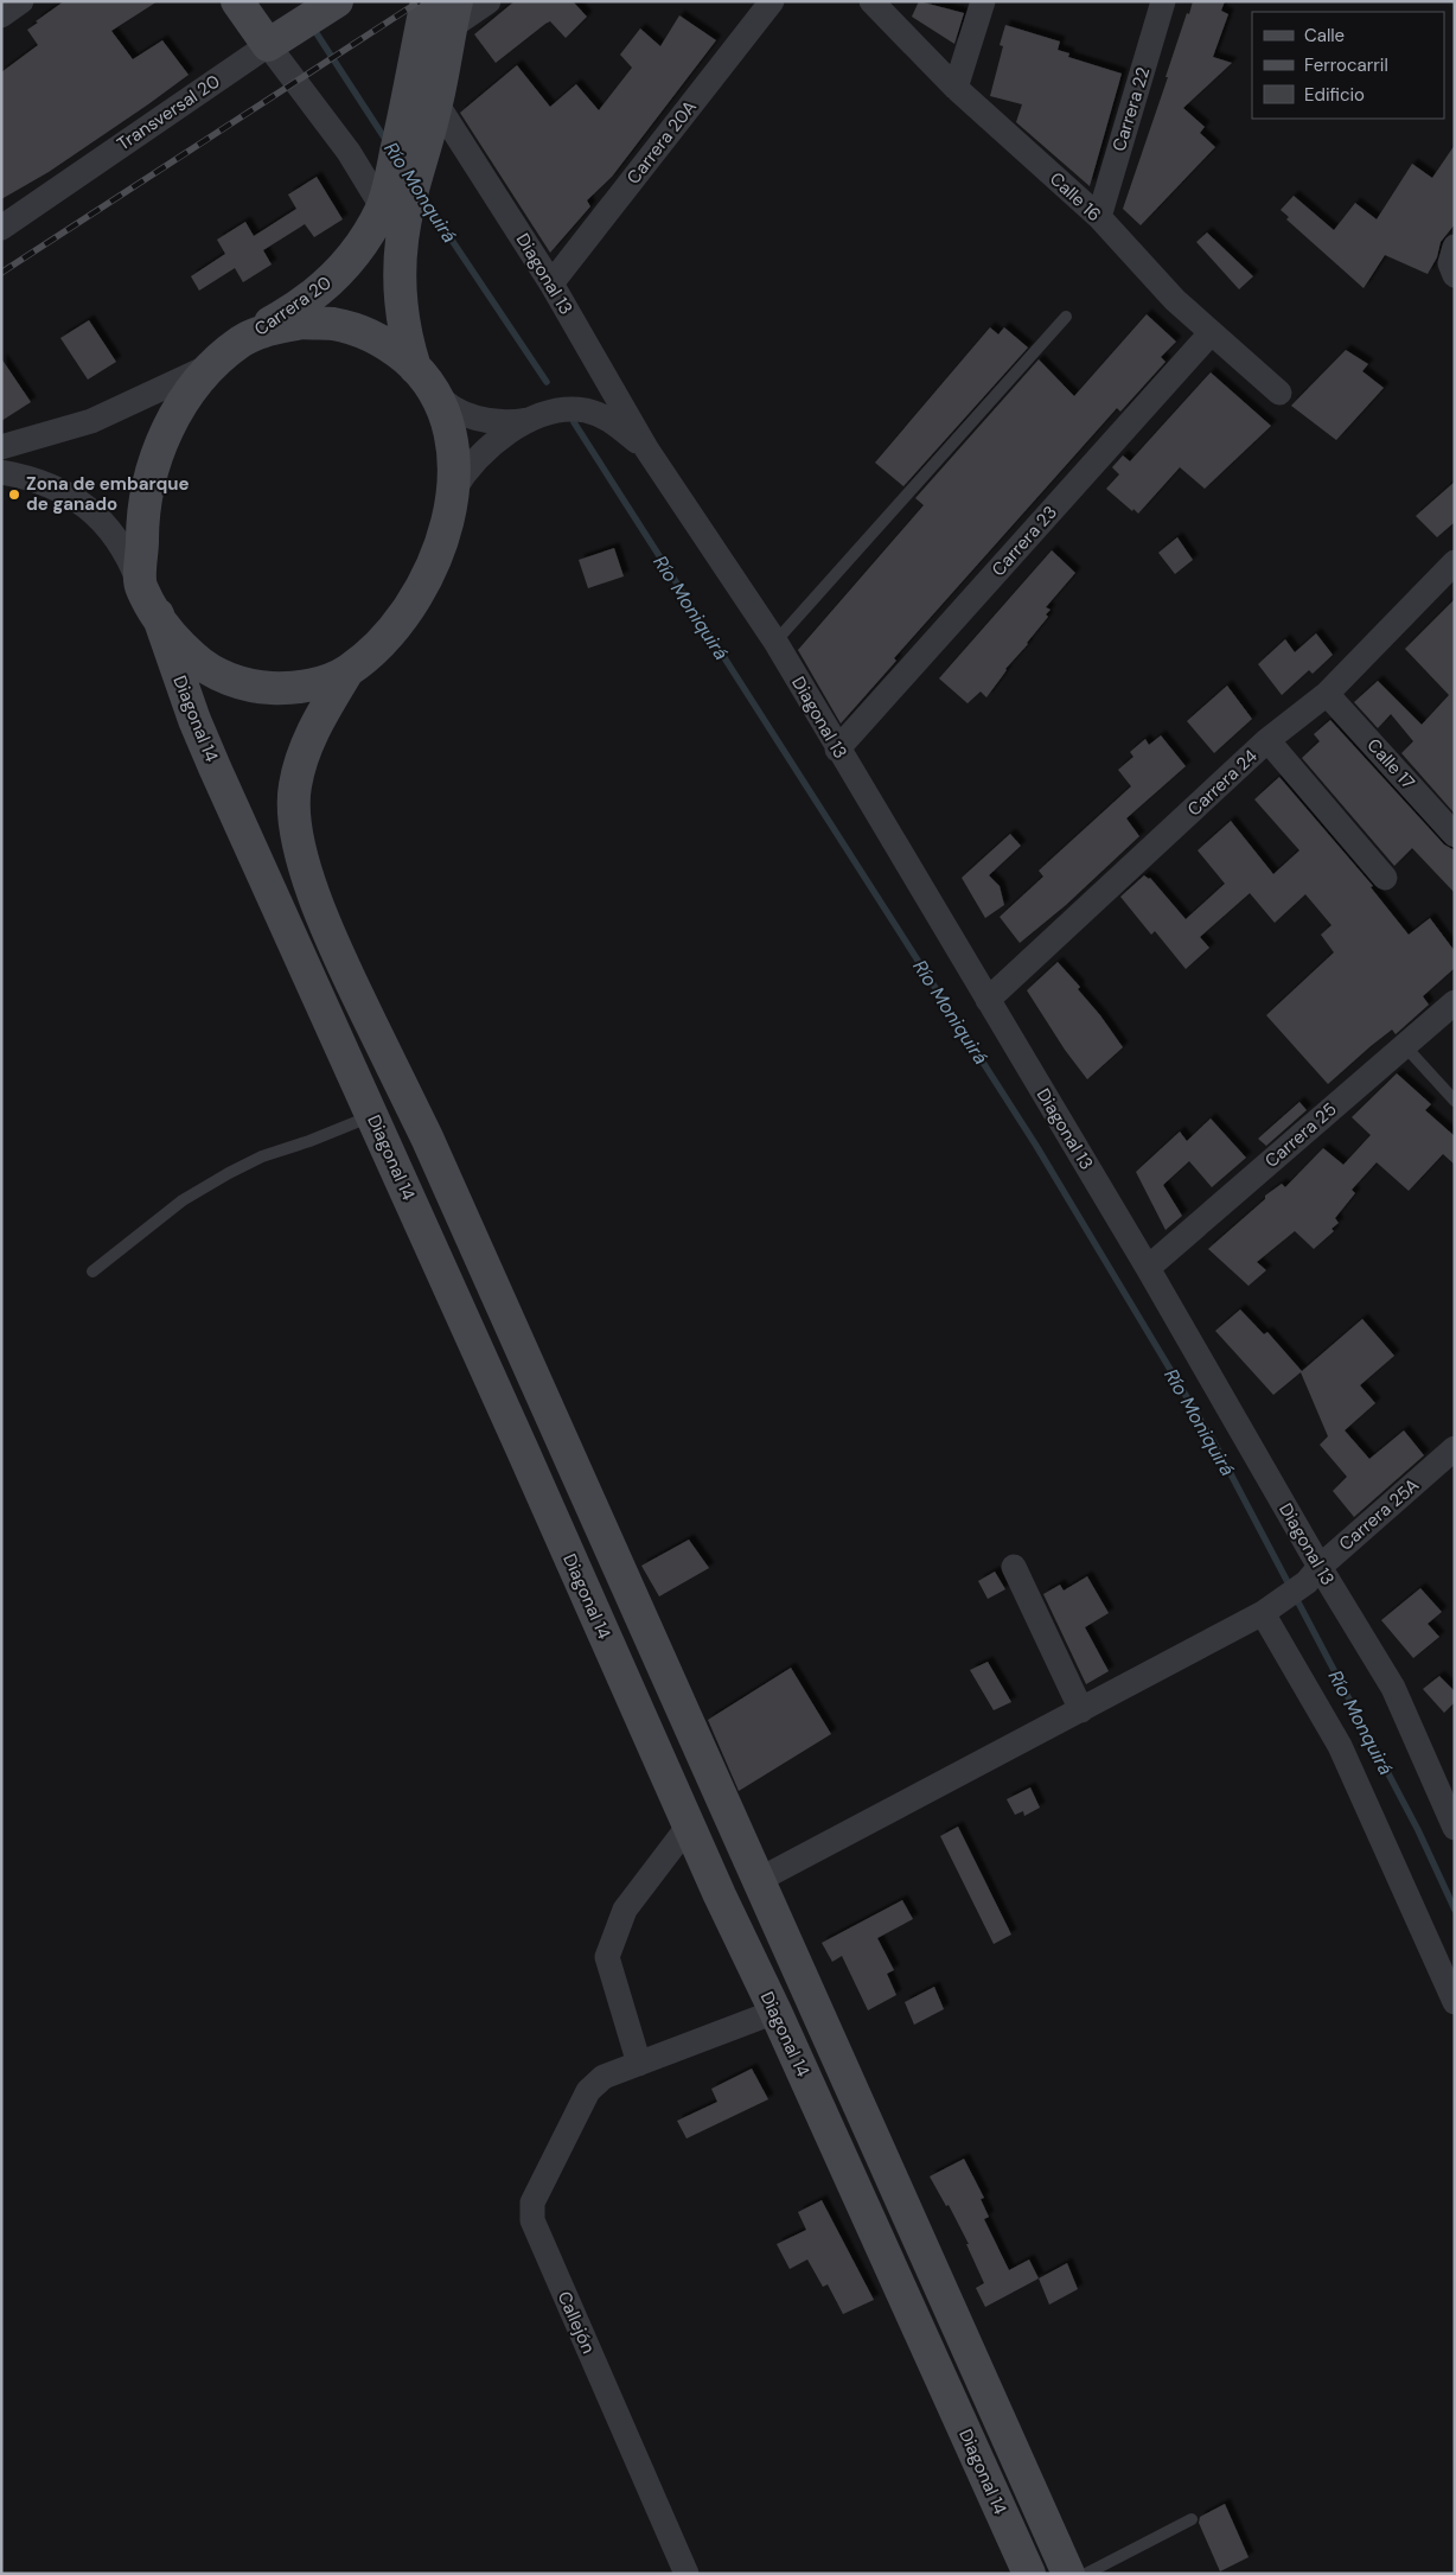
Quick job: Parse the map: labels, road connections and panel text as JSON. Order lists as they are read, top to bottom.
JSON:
{
  "streets": {
    "street": [
      "Carrera 22",
      "Transversal 20",
      "Carrera 20A",
      "Calle 16",
      "Diagonal 13",
      "Carrera 20",
      "Carrera 23",
      "Diagonal 14",
      "Calle 17",
      "Carrera 24",
      "Carrera 25",
      "Carrera 25A",
      "Callejón"
    ]
  },
  "crossings": [
    ["Carrera 22", "Calle 16"],
    ["Carrera 20A", "Diagonal 13"],
    ["Calle 16", "Carrera 23"],
    ["Diagonal 13", "Carrera 20"],
    ["Diagonal 13", "Carrera 23"],
    ["Diagonal 13", "Carrera 24"],
    ["Diagonal 13", "Carrera 25"],
    ["Diagonal 13", "Carrera 25A"],
    ["Diagonal 14", "Carrera 25A"],
    ["Calle 17", "Carrera 24"]
  ],
  "water": ["Río Monquirá", "Río Moniquirá"],
  "places": ["Zona de embarque de ganado"],
  "legend": ["Calle", "Ferrocarril", "Edificio"]
}
